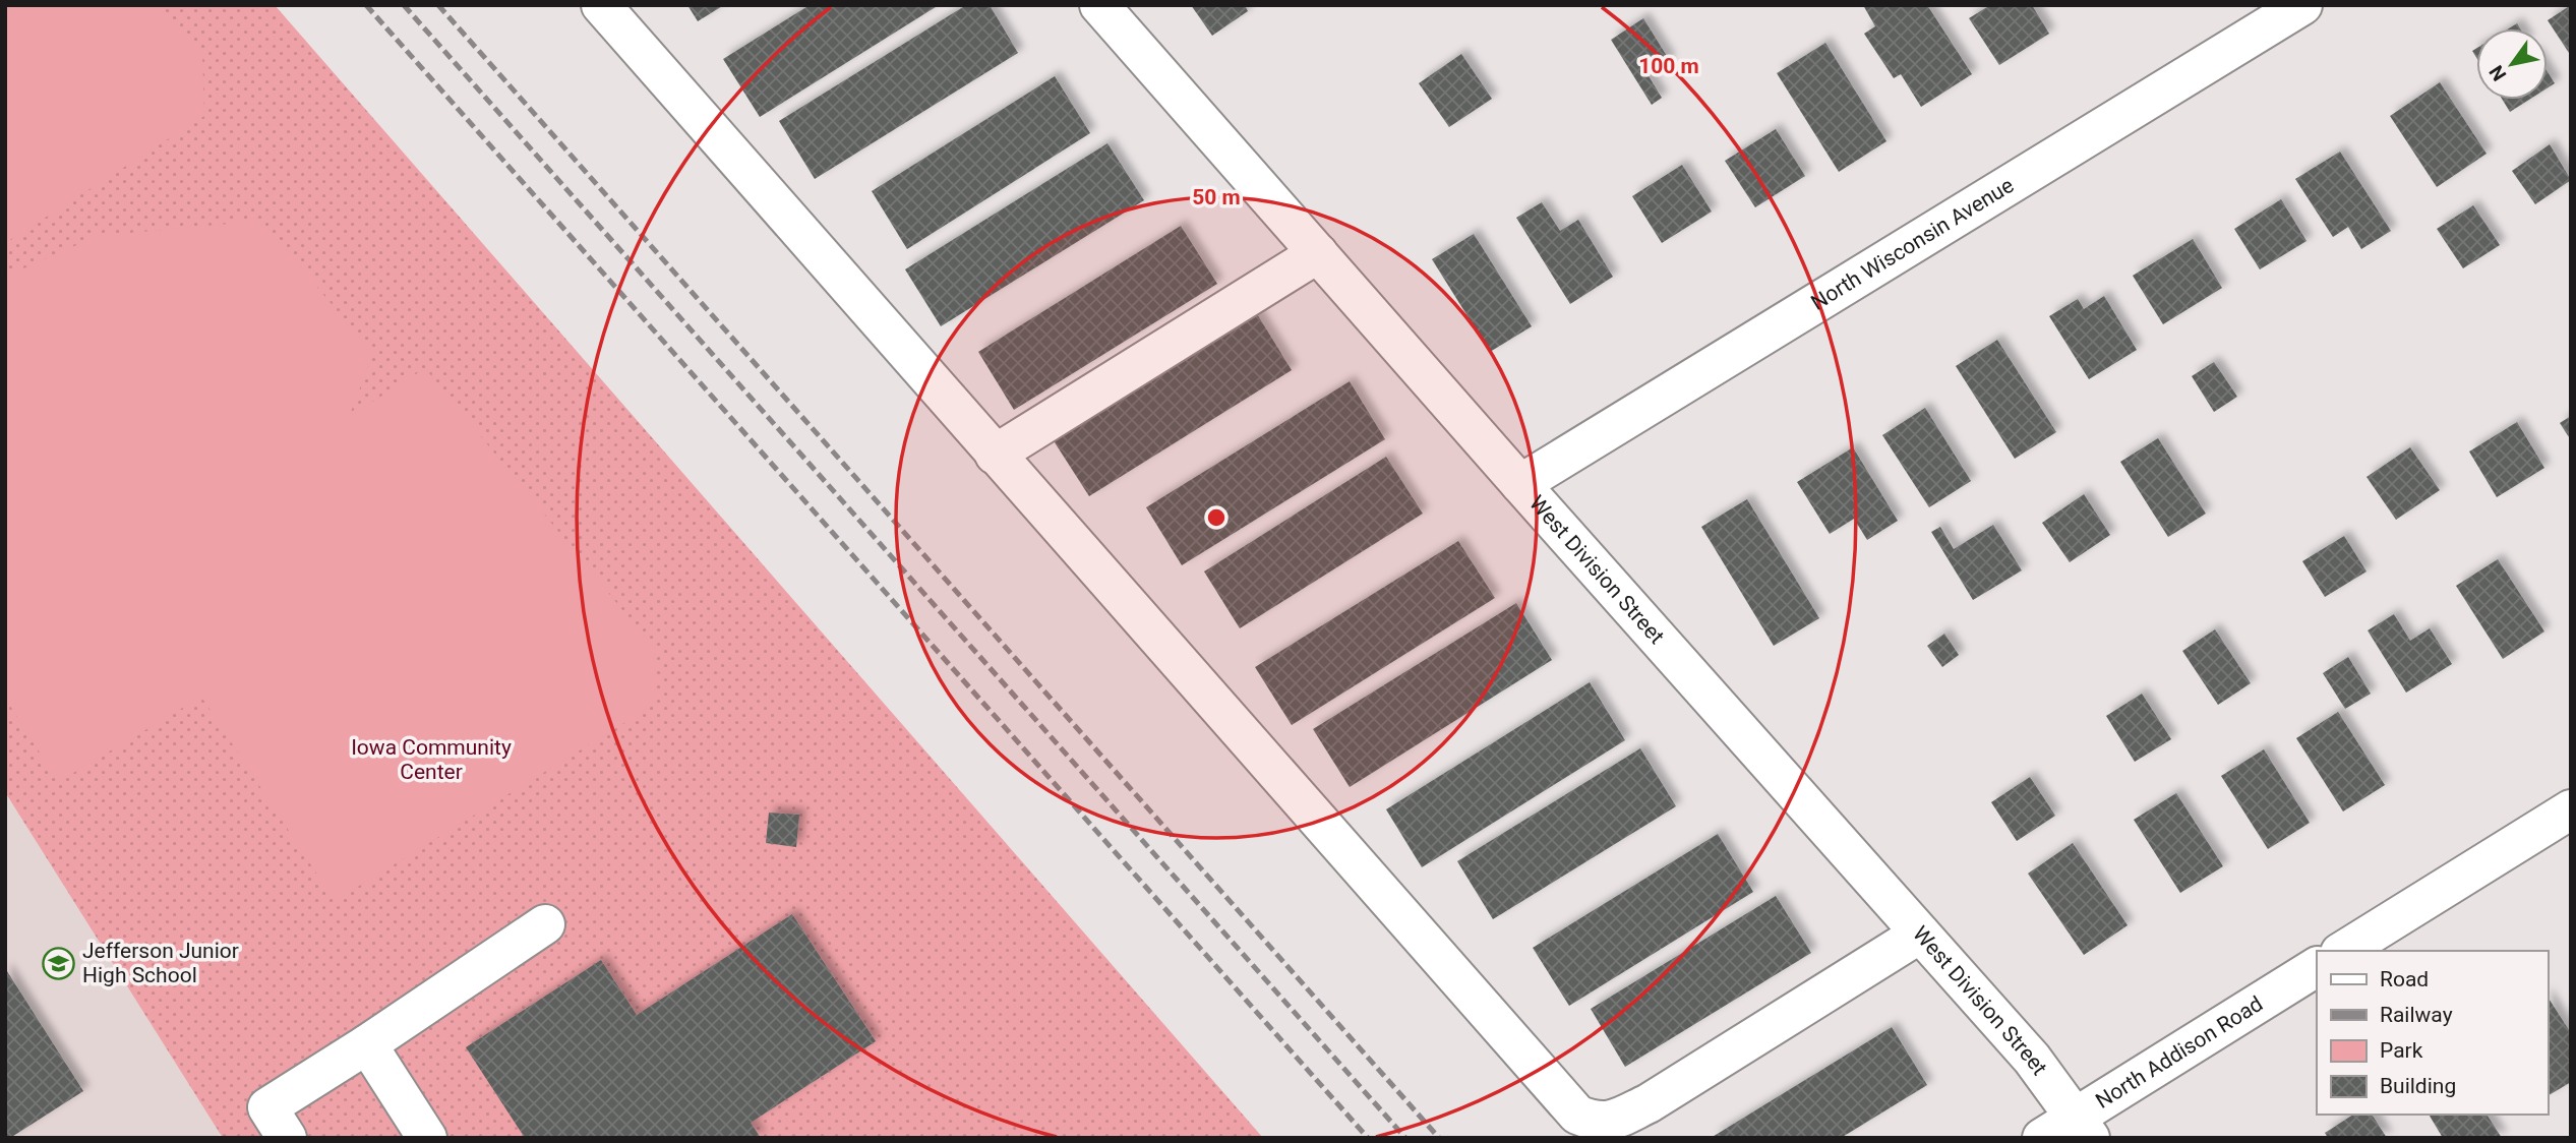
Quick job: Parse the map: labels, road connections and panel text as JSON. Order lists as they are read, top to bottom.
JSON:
{
  "streets": {
    "street": ["North Wisconsin Avenue", "West Division Street", "North Addison Road"]
  },
  "crossings": [
    ["North Wisconsin Avenue", "West Division Street"],
    ["West Division Street", "North Addison Road"]
  ],
  "parks": ["Iowa Community Center"],
  "places": {
    "school or university": ["Jefferson Junior High School"]
  },
  "legend": [
    "Road",
    "Railway",
    "Park",
    "Building"
  ],
  "north": "bottom left",
  "rings": ["100 m", "50 m"]
}
